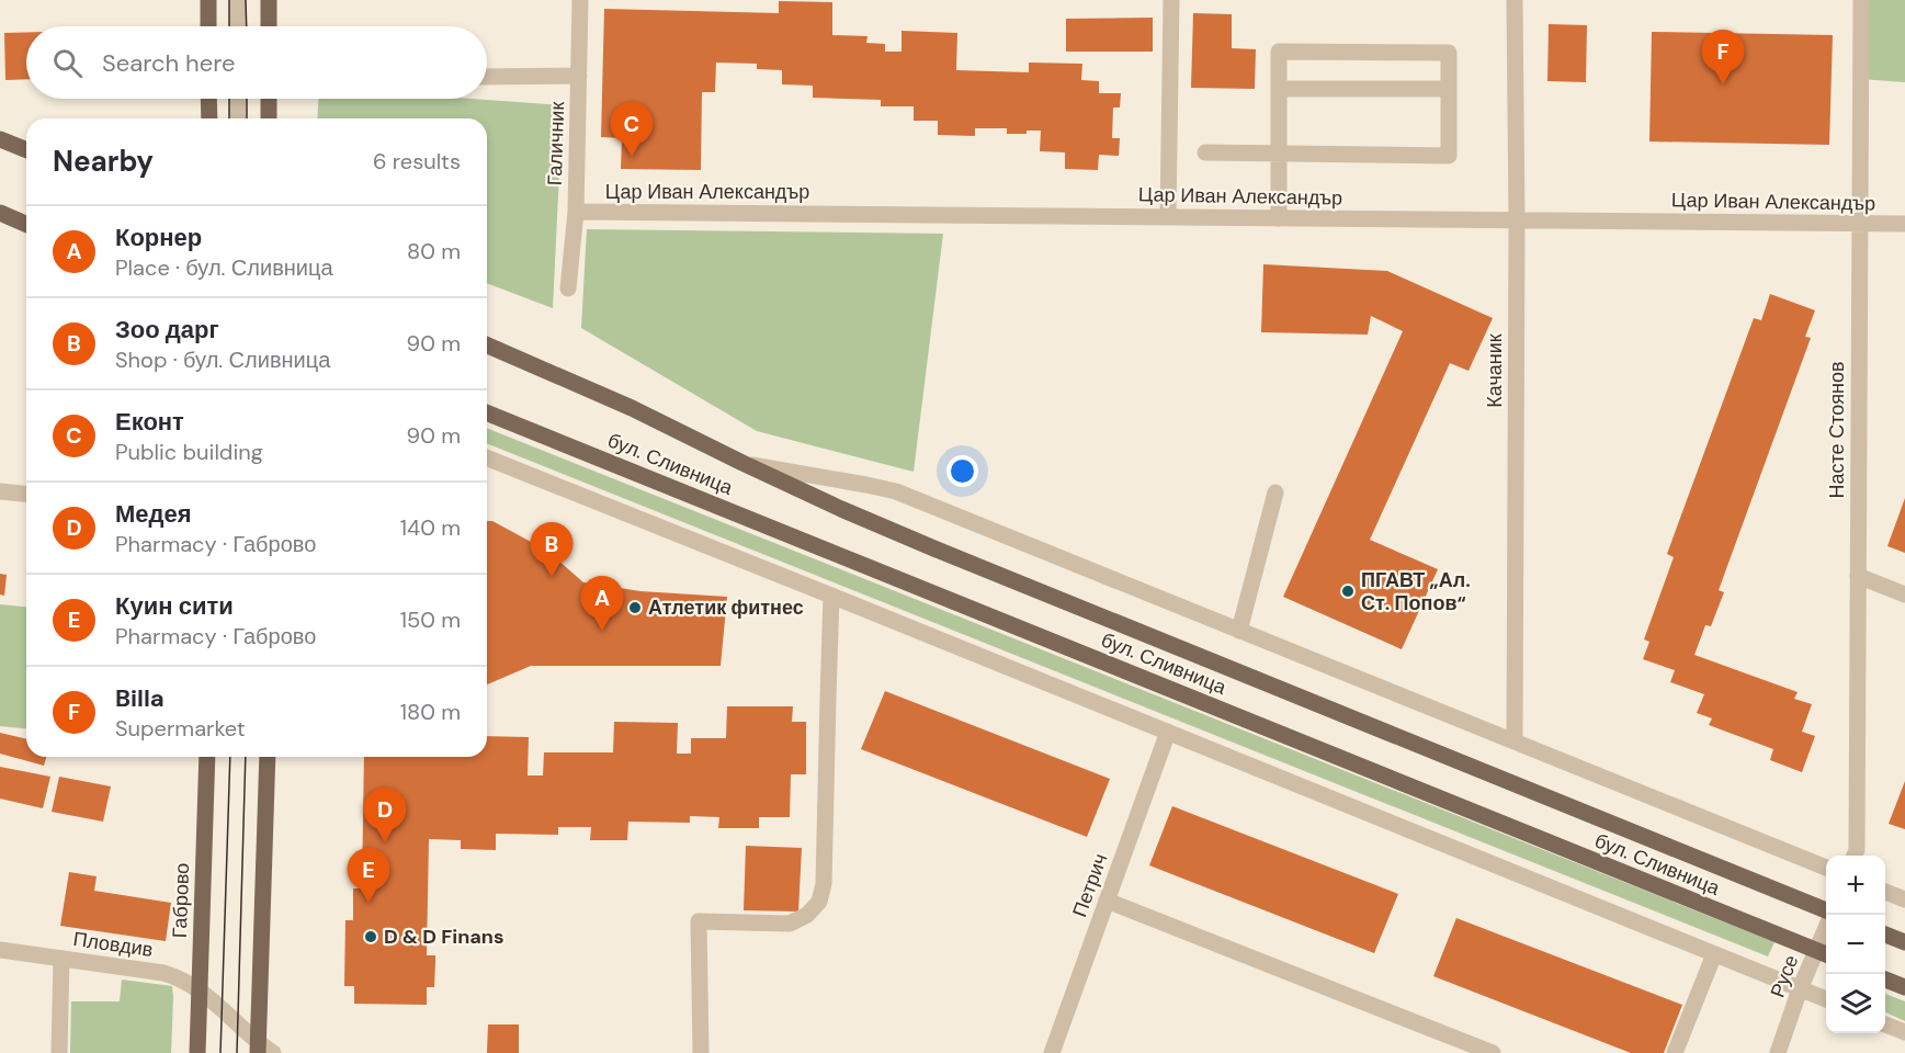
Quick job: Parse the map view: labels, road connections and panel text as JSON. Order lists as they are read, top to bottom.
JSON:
{
  "streets": {
    "main road": ["бул. Сливница", "Габрово"],
    "street": [
      "Галичник",
      "Цар Иван Александър",
      "Качаник",
      "Насте Стоянов",
      "Петрич",
      "Пловдив",
      "Русе"
    ]
  },
  "crossings": [
    ["Галичник", "Цар Иван Александър"],
    ["Цар Иван Александър", "Качаник"],
    ["Цар Иван Александър", "Насте Стоянов"],
    ["Качаник", "бул. Сливница"],
    ["бул. Сливница", "Русе"],
    ["Габрово", "Пловдив"]
  ],
  "places": ["ПГАВТ „Ал. Ст. Попов“", "Атлетик фитнес", "D & D Finans"],
  "page": {
    "search": "Search here",
    "pins": [
      "F",
      "C",
      "B",
      "A",
      "D",
      "E"
    ],
    "heading": ["Nearby", "6 results"],
    "list": [
      {
        "mark": "A",
        "name": "Корнер",
        "note": "Place · бул. Сливница",
        "value": "80 m"
      },
      {
        "mark": "B",
        "name": "Зоо дарг",
        "note": "Shop · бул. Сливница",
        "value": "90 m"
      },
      {
        "mark": "C",
        "name": "Еконт",
        "note": "Public building",
        "value": "90 m"
      },
      {
        "mark": "D",
        "name": "Медея",
        "note": "Pharmacy · Габрово",
        "value": "140 m"
      },
      {
        "mark": "E",
        "name": "Куин сити",
        "note": "Pharmacy · Габрово",
        "value": "150 m"
      },
      {
        "mark": "F",
        "name": "Billa",
        "note": "Supermarket",
        "value": "180 m"
      }
    ],
    "map_buttons": ["+", "−"]
  }
}
